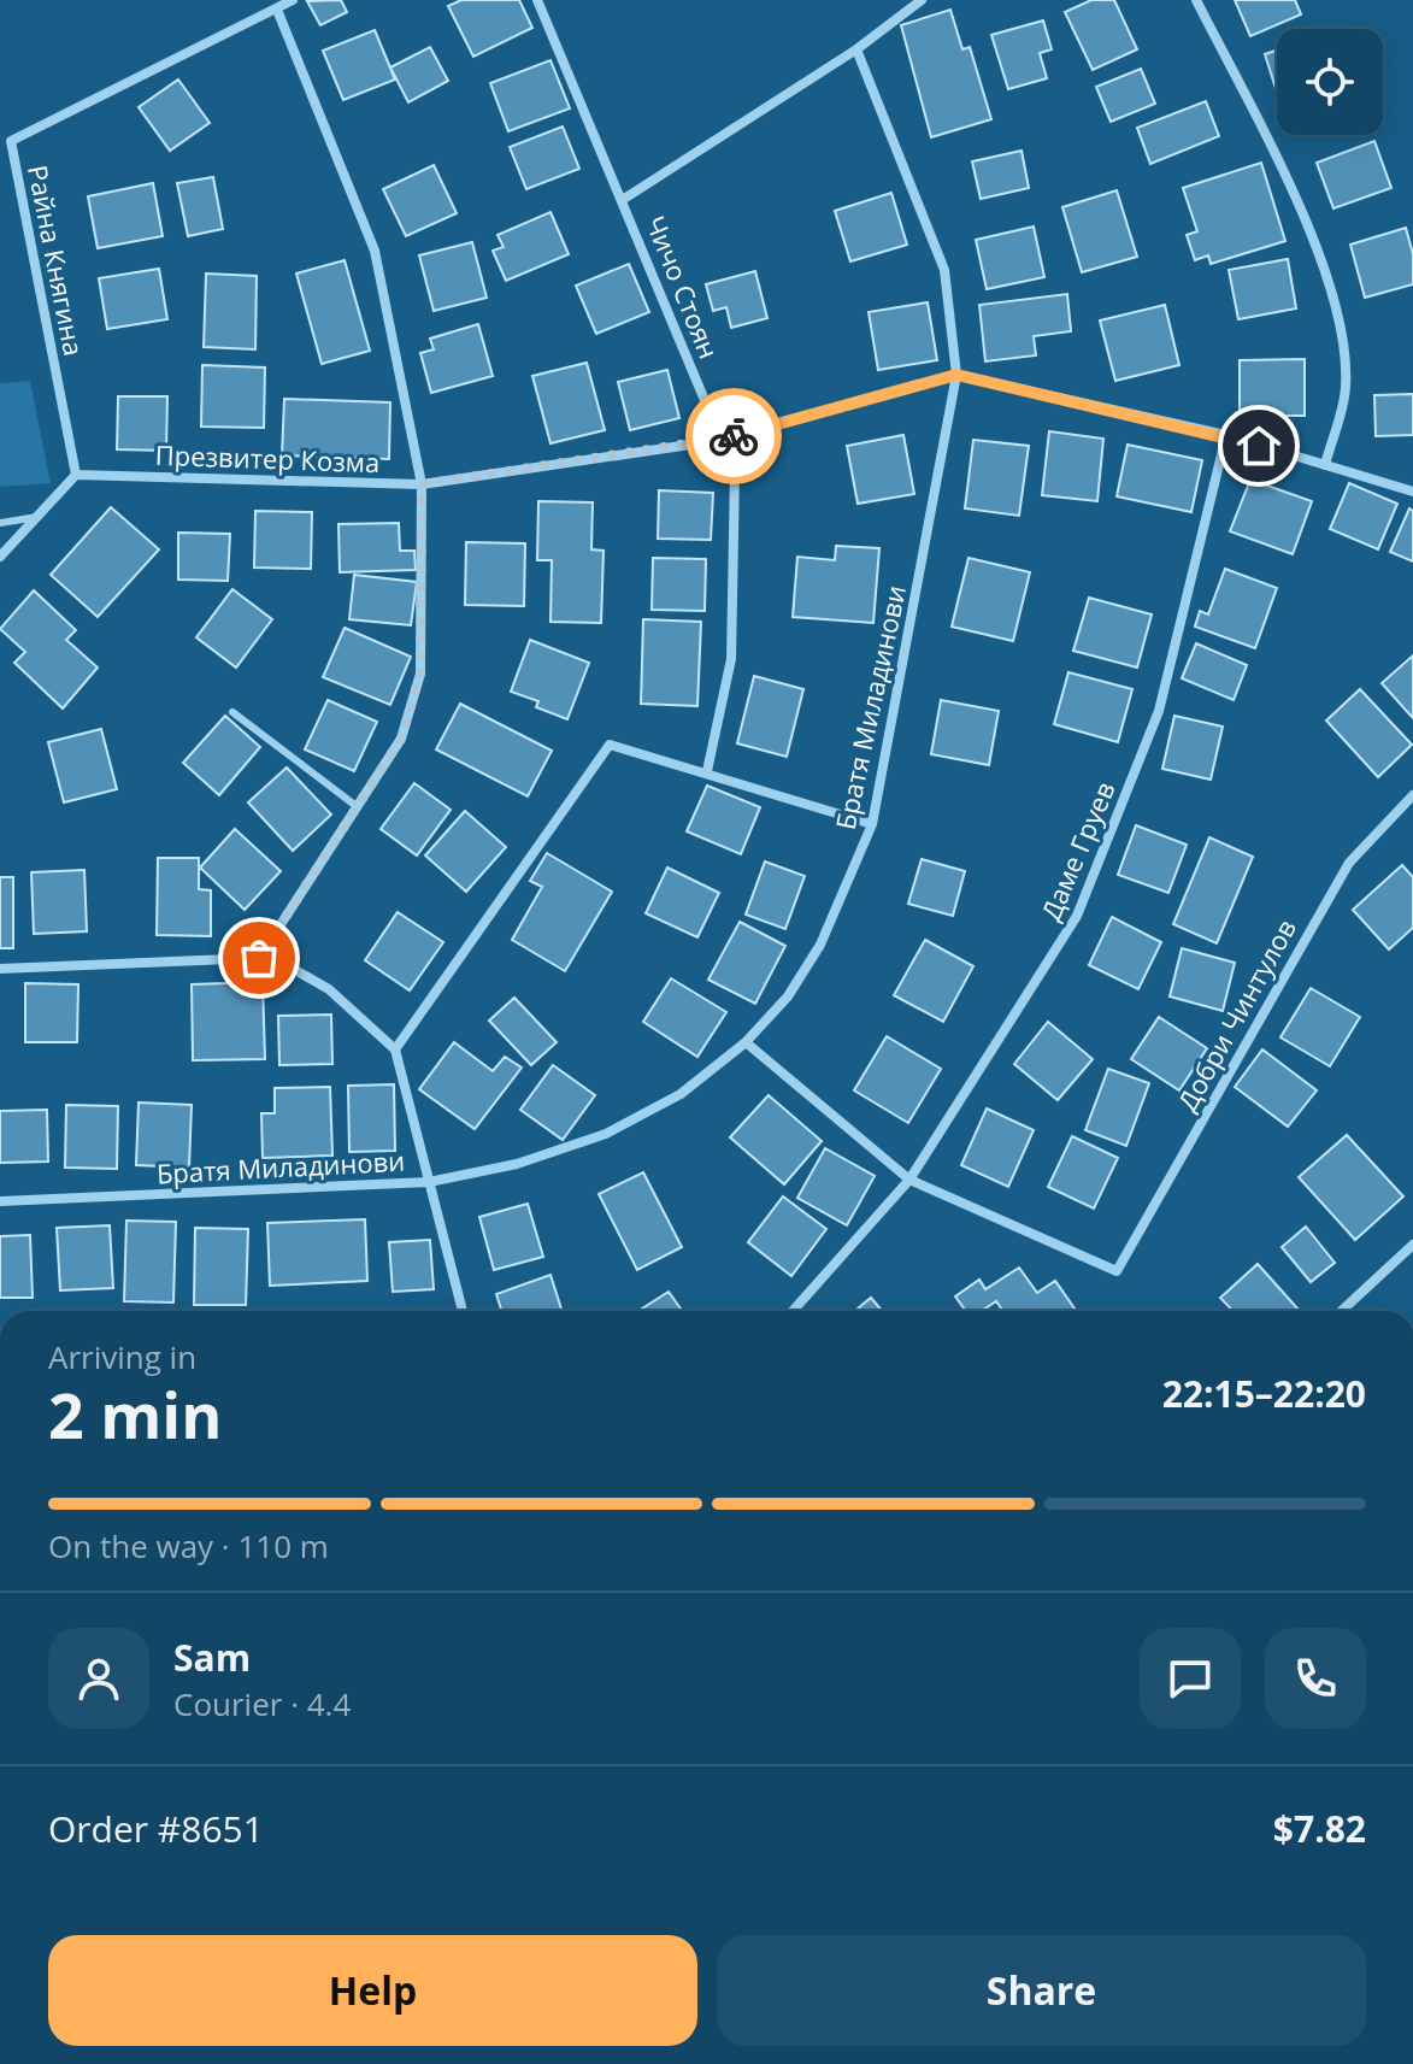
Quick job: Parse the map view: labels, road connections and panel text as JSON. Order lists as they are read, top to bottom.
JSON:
{
  "streets": {
    "street": [
      "Райна Княгина",
      "Чичо Стоян",
      "Презвитер Козма",
      "Братя Миладинови",
      "Даме Груев",
      "Добри Чинтулов"
    ]
  },
  "crossings": [
    ["Райна Княгина", "Презвитер Козма"],
    ["Чичо Стоян", "Презвитер Козма"],
    ["Презвитер Козма", "Братя Миладинови"],
    ["Презвитер Козма", "Даме Груев"],
    ["Даме Груев", "Добри Чинтулов"]
  ],
  "page": {
    "heading": ["2 min", "Arriving in", "22:15–22:20"],
    "panel": [
      "Sam",
      "Courier · 4.4",
      "Order #8651",
      "$7.82"
    ],
    "bar": "On the way · 110 m",
    "buttons": ["Help", "Share"]
  }
}
